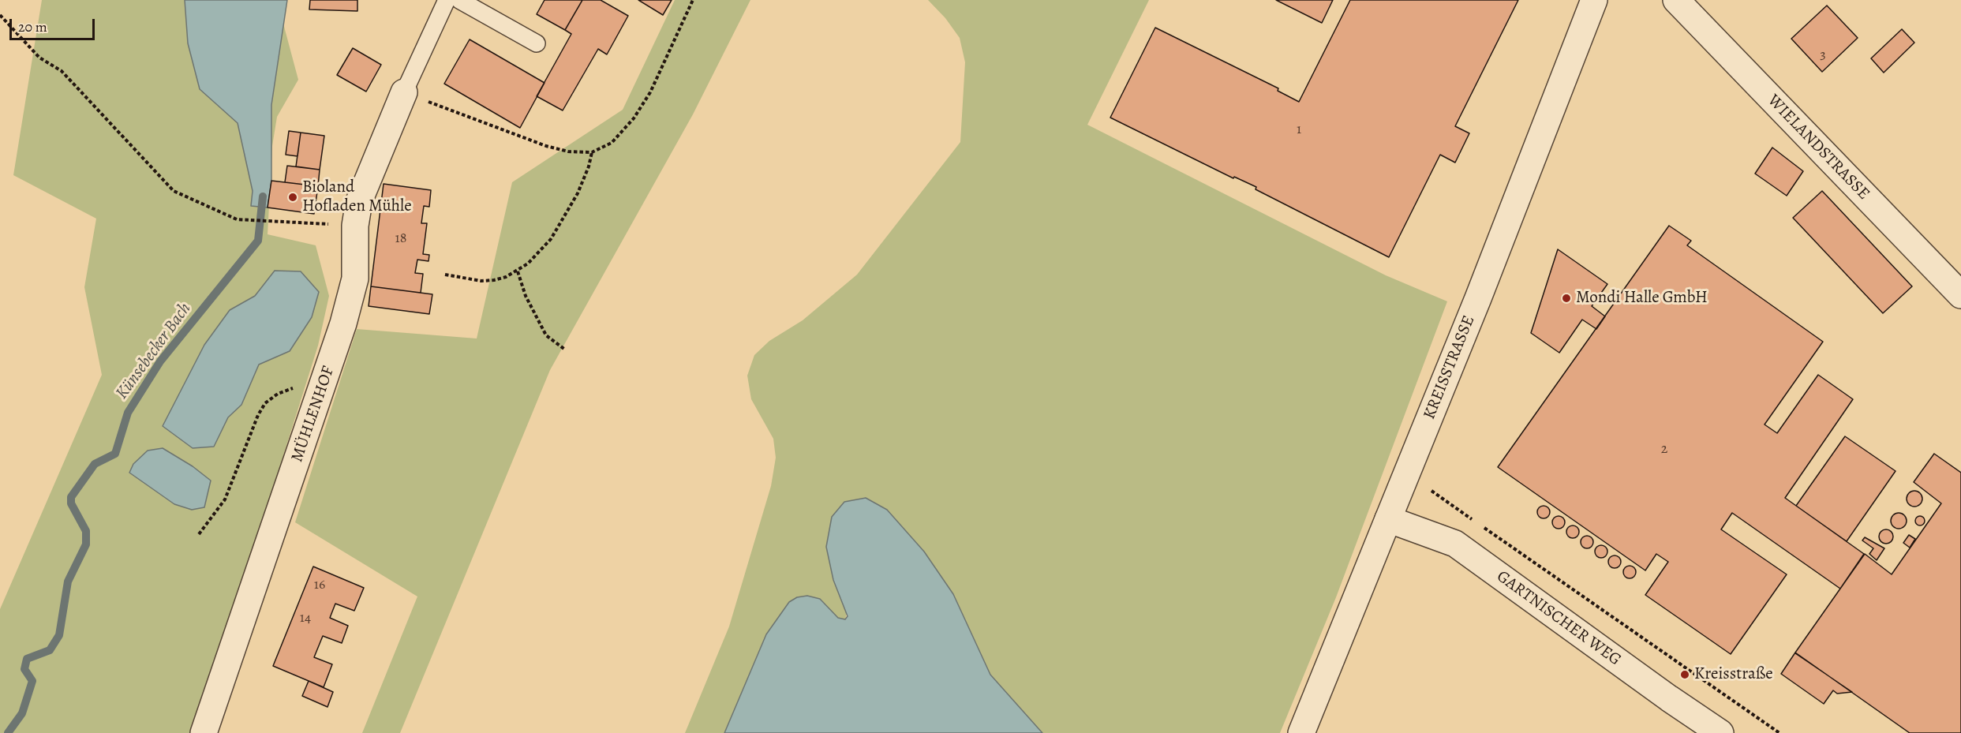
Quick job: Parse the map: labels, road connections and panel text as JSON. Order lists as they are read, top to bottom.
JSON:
{
  "streets": {
    "street": [
      "WIELANDSTRASSE",
      "KREISSTRASSE",
      "MÜHLENHOF",
      "GARTNISCHER WEG"
    ]
  },
  "crossings": [
    ["KREISSTRASSE", "GARTNISCHER WEG"]
  ],
  "water": ["Künsebecker Bach"],
  "places": ["Bioland Hofladen Mühle", "Mondi Halle GmbH", "Kreisstraße"],
  "house_numbers": [
    "3",
    "1",
    "18",
    "2",
    "16",
    "14"
  ],
  "scale_bar": "20 m"
}
